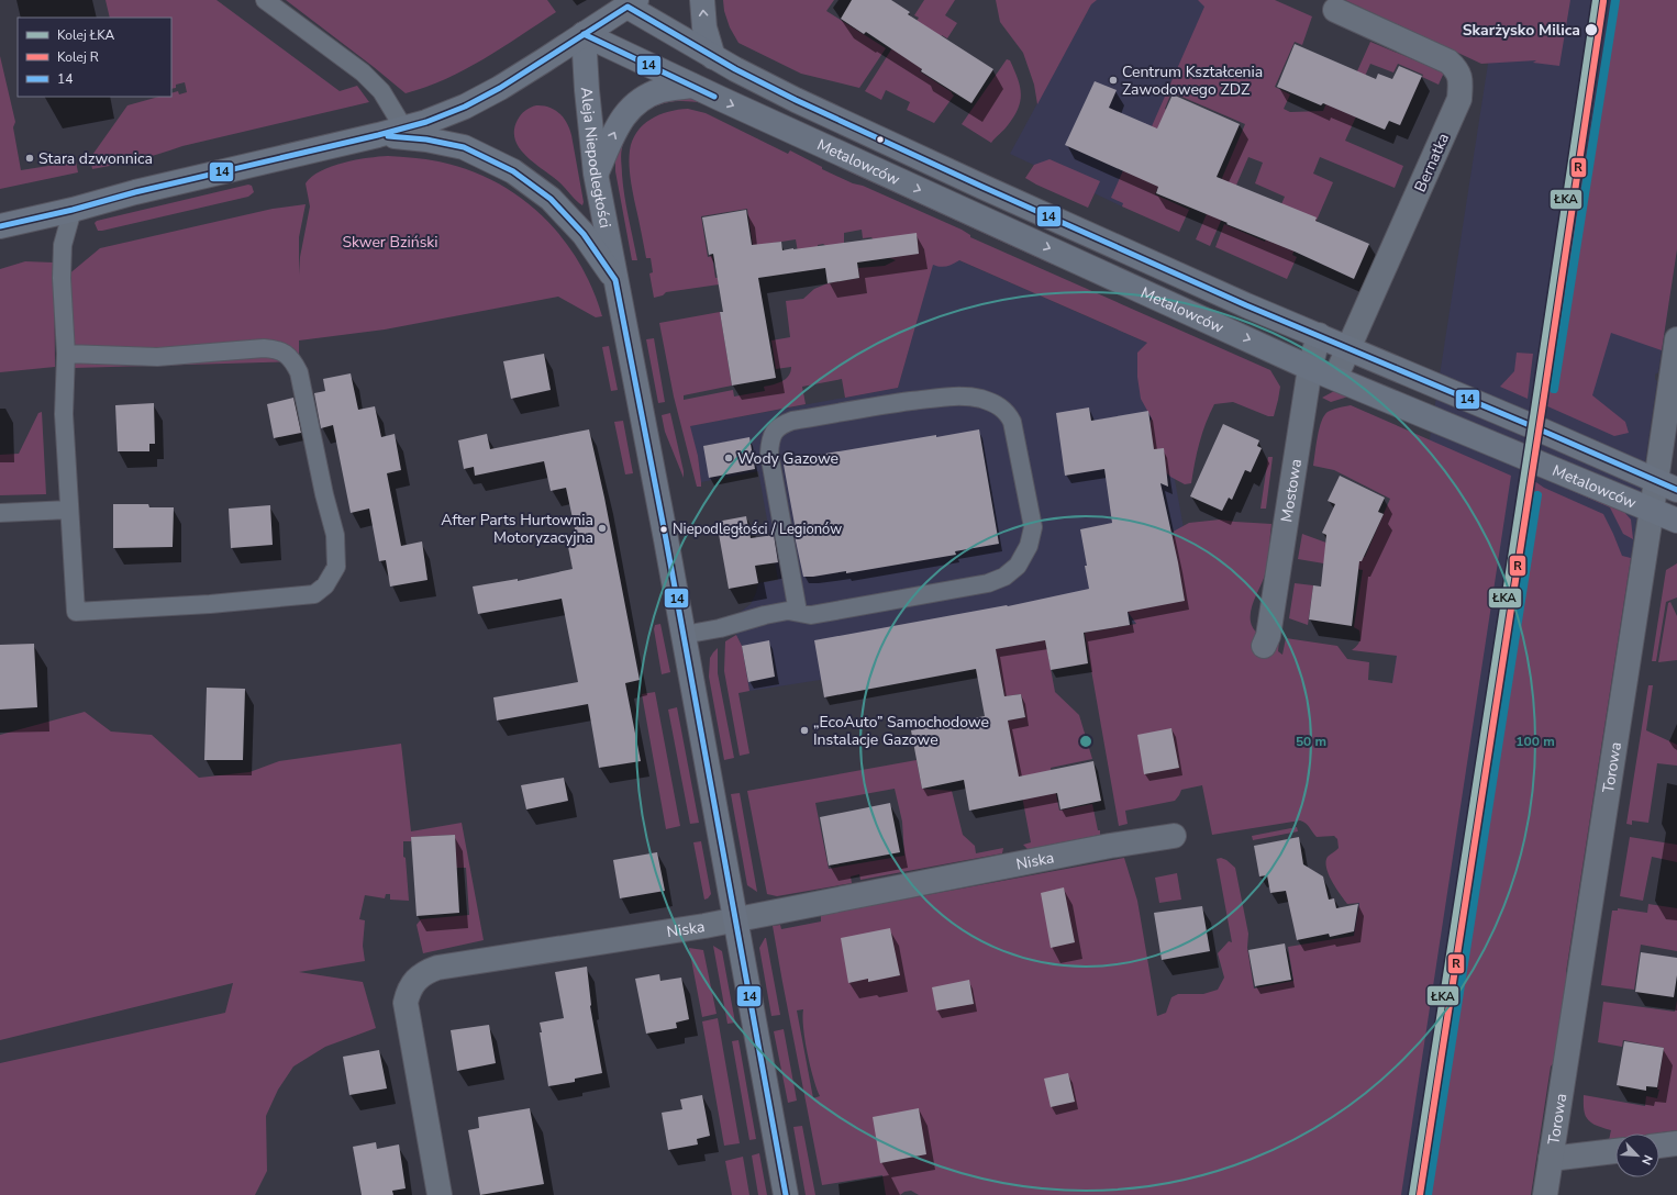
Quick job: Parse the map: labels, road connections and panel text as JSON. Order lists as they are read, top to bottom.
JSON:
{
  "streets": {
    "street": [
      "Aleja Niepodległości",
      "Metalowców",
      "Bernatka",
      "Mostowa",
      "Torowa",
      "Niska"
    ]
  },
  "crossings": [
    ["Aleja Niepodległości", "Metalowców"],
    ["Aleja Niepodległości", "Niska"],
    ["Metalowców", "Bernatka"],
    ["Metalowców", "Mostowa"],
    ["Metalowców", "Torowa"]
  ],
  "parks": ["Skwer Bziński"],
  "places": [
    "Skarżysko Milica",
    "Centrum Kształcenia Zawodowego ZDZ",
    "Stara dzwonnica",
    "Wody Gazowe",
    "After Parts Hurtownia Motoryzacyjna",
    "Niepodległości / Legionów",
    "„EcoAuto” Samochodowe Instalacje Gazowe"
  ],
  "lines": ["rail line ŁKA", "rail line R", "transit line 14"],
  "legend": ["Kolej ŁKA", "Kolej R", "14"],
  "north": "bottom right",
  "rings": ["50 m", "100 m"]
}
